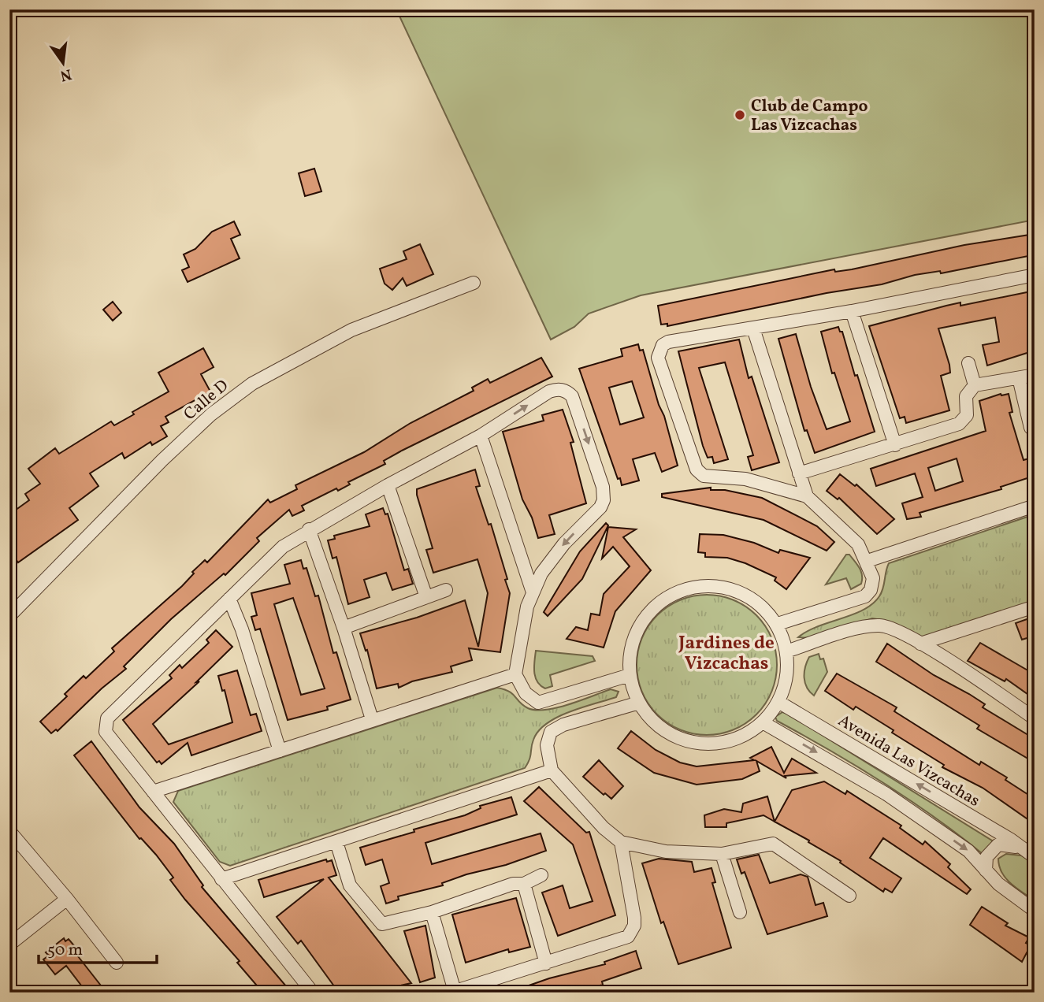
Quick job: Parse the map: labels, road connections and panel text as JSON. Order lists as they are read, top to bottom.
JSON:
{
  "streets": {
    "street": ["Calle D", "Avenida Las Vizcachas"]
  },
  "districts": ["Jardines de Vizcachas"],
  "places": ["Club de Campo Las Vizcachas"],
  "scale_bar": "50 m",
  "north": "bottom"
}
